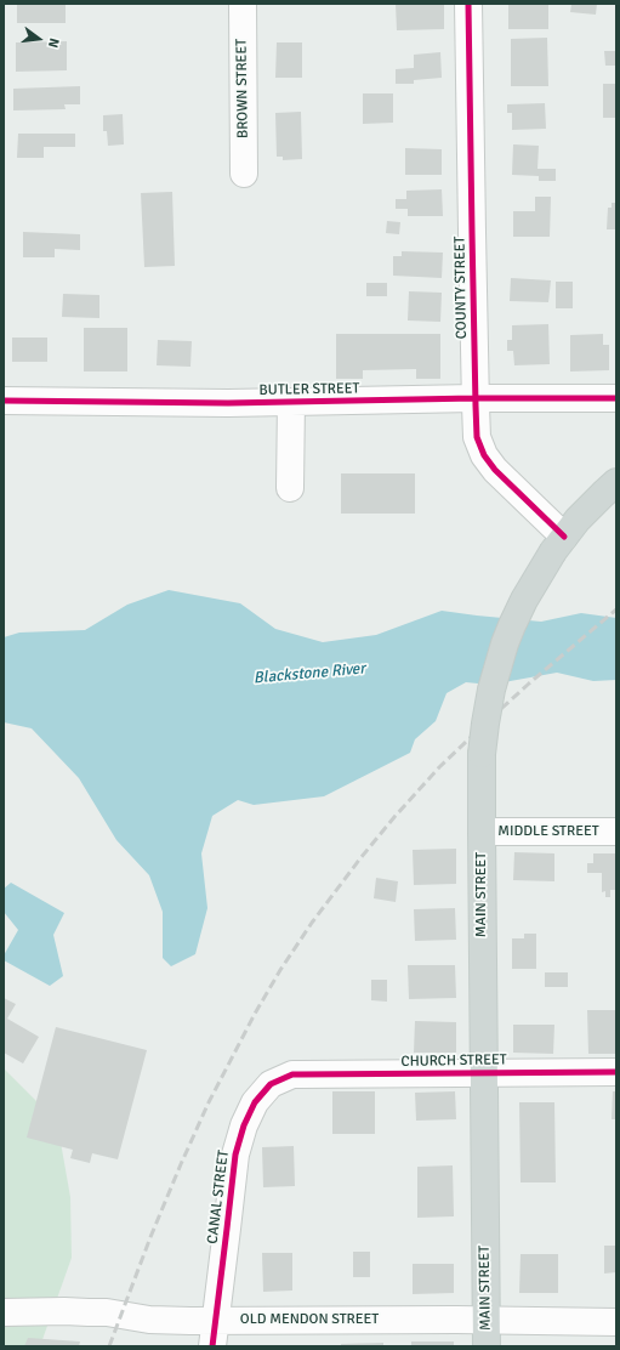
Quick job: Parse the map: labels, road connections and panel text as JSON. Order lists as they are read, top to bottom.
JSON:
{
  "streets": {
    "main road": ["MAIN STREET"],
    "street": [
      "BROWN STREET",
      "COUNTY STREET",
      "BUTLER STREET",
      "MIDDLE STREET",
      "CHURCH STREET",
      "CANAL STREET",
      "OLD MENDON STREET"
    ]
  },
  "crossings": [
    ["COUNTY STREET", "BUTLER STREET"],
    ["COUNTY STREET", "MAIN STREET"],
    ["MIDDLE STREET", "MAIN STREET"],
    ["MAIN STREET", "CHURCH STREET"],
    ["MAIN STREET", "OLD MENDON STREET"],
    ["CHURCH STREET", "CANAL STREET"],
    ["CANAL STREET", "OLD MENDON STREET"]
  ],
  "water": ["Blackstone River"],
  "north": "right"
}
